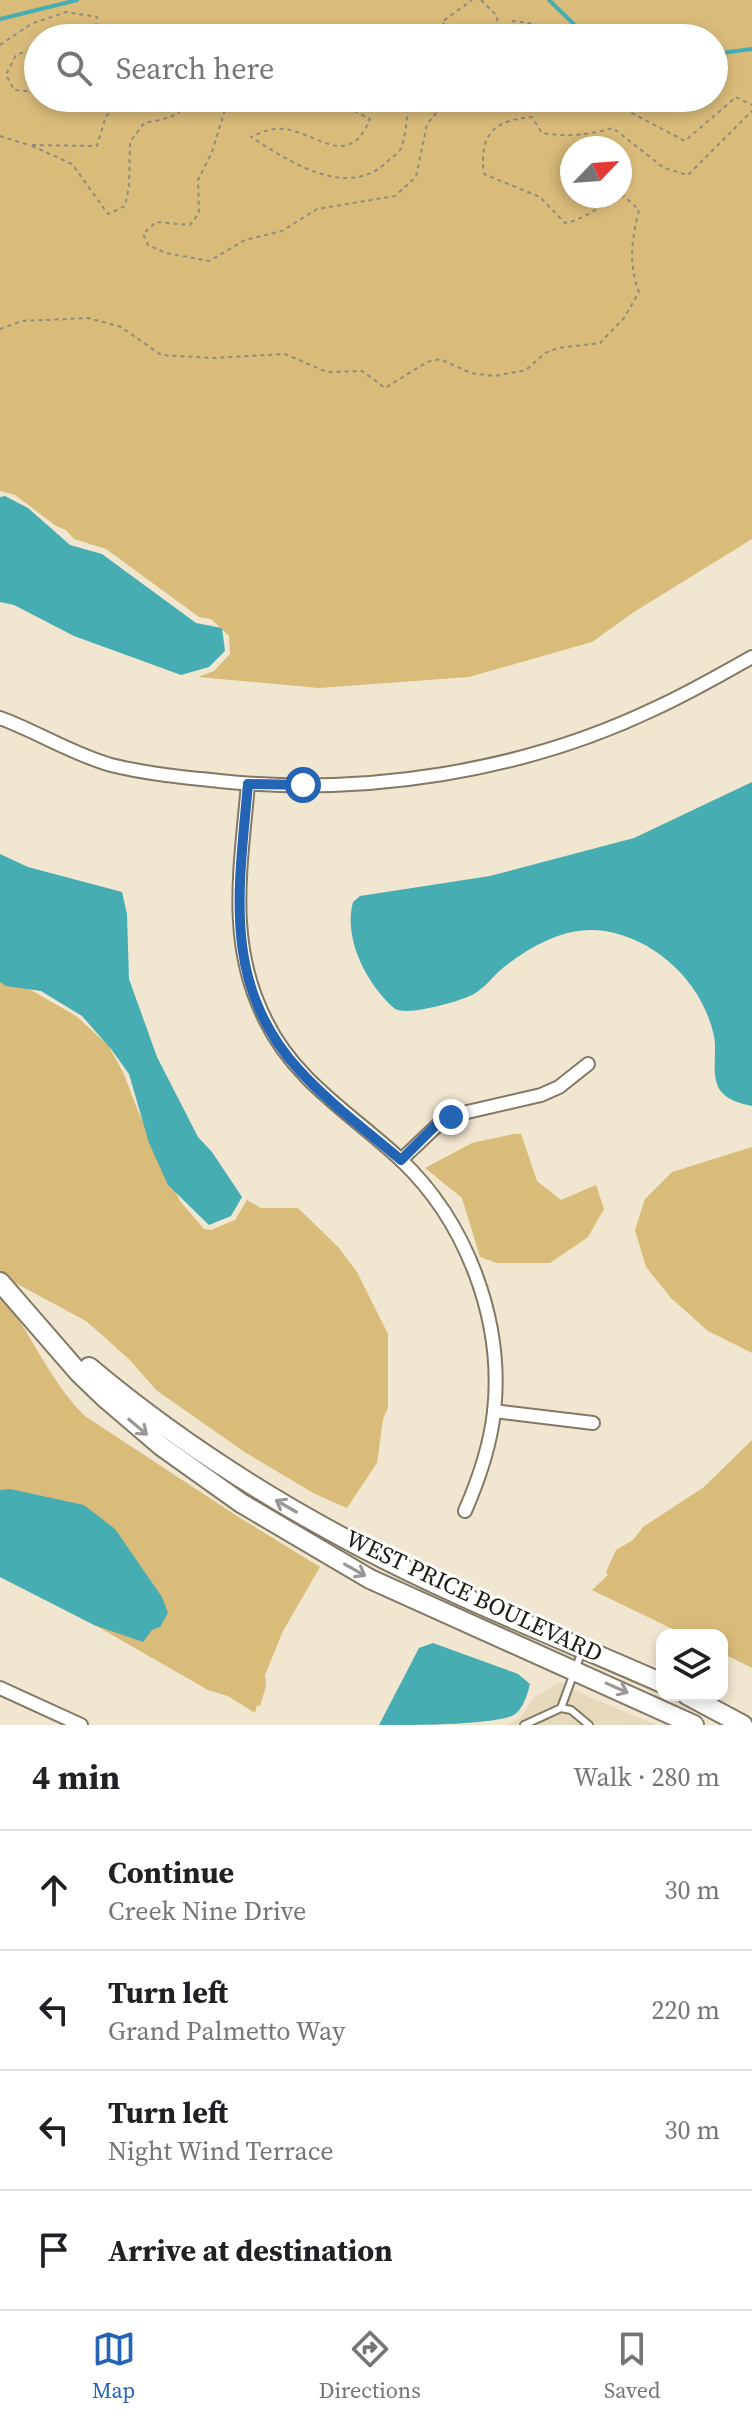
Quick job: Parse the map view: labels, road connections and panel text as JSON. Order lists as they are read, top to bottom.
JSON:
{
  "streets": {
    "street": ["WEST PRICE BOULEVARD"]
  },
  "north": "top right",
  "page": {
    "search": "Search here",
    "heading": ["4 min", "Walk · 280 m"],
    "list": [
      ["Continue", "Creek Nine Drive", "30 m"],
      ["Turn left", "Grand Palmetto Way", "220 m"],
      ["Turn left", "Night Wind Terrace", "30 m"],
      "Arrive at destination"
    ],
    "nav": ["Map", "Directions", "Saved"]
  }
}
